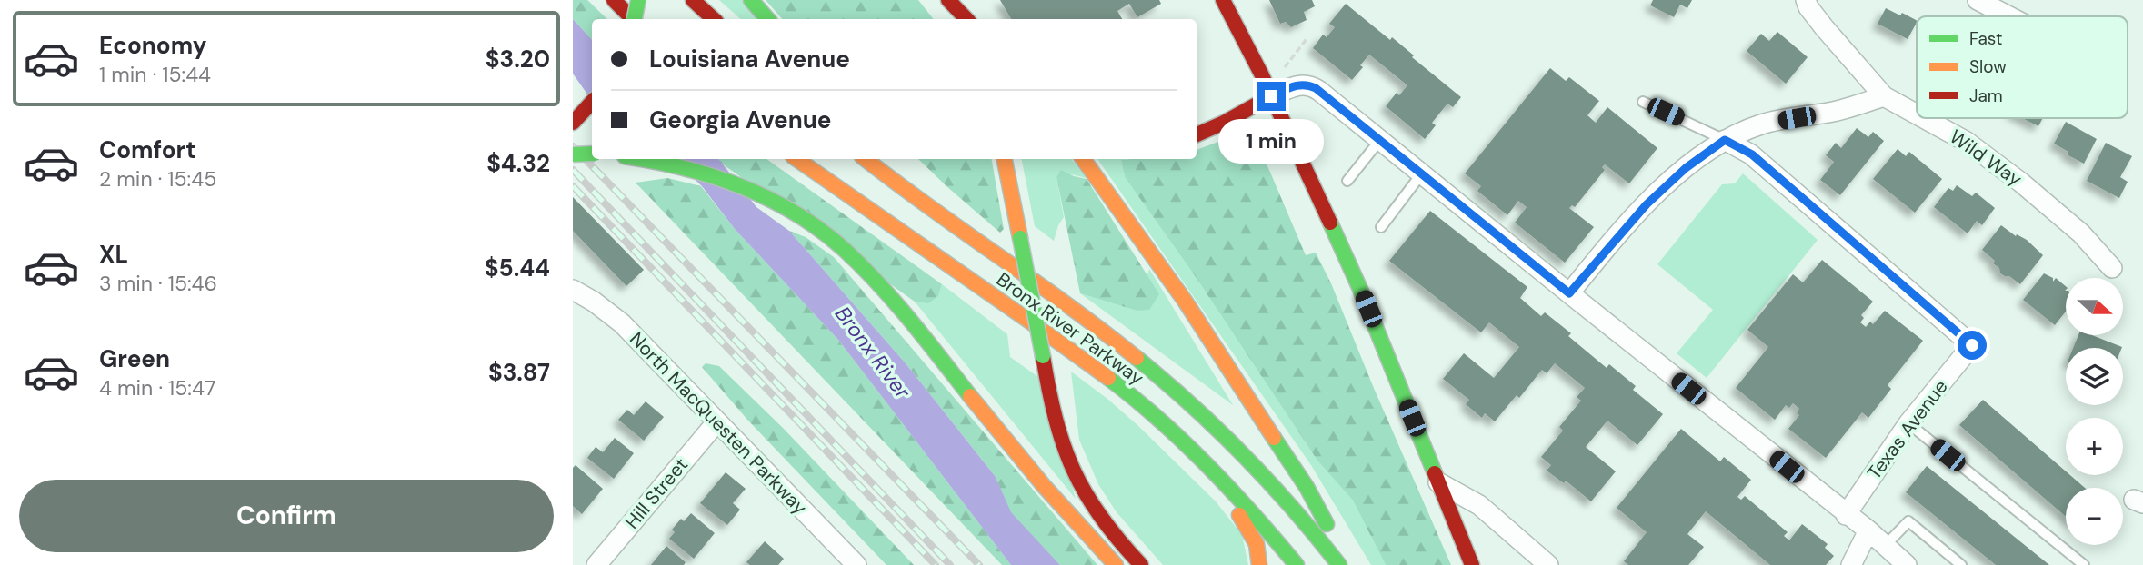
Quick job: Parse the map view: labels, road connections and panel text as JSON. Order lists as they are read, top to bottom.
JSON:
{
  "streets": {
    "main road": ["Bronx River Parkway"],
    "street": [
      "Wild Way",
      "North MacQuesten Parkway",
      "Texas Avenue",
      "Hill Street"
    ]
  },
  "crossings": [
    ["North MacQuesten Parkway", "Hill Street"]
  ],
  "water": ["Bronx River"],
  "legend": ["Fast", "Slow", "Jam"],
  "north": "right",
  "page": {
    "list": [
      {
        "name": "Economy",
        "note": "1 min · 15:44",
        "value": "$3.20"
      },
      {
        "name": "Comfort",
        "note": "2 min · 15:45",
        "value": "$4.32"
      },
      {
        "name": "XL",
        "note": "3 min · 15:46",
        "value": "$5.44"
      },
      {
        "name": "Green",
        "note": "4 min · 15:47",
        "value": "$3.87"
      }
    ],
    "banner": ["Louisiana Avenue", "Georgia Avenue"],
    "bubble": "1 min",
    "map_buttons": ["+", "−"],
    "buttons": "Confirm"
  }
}
